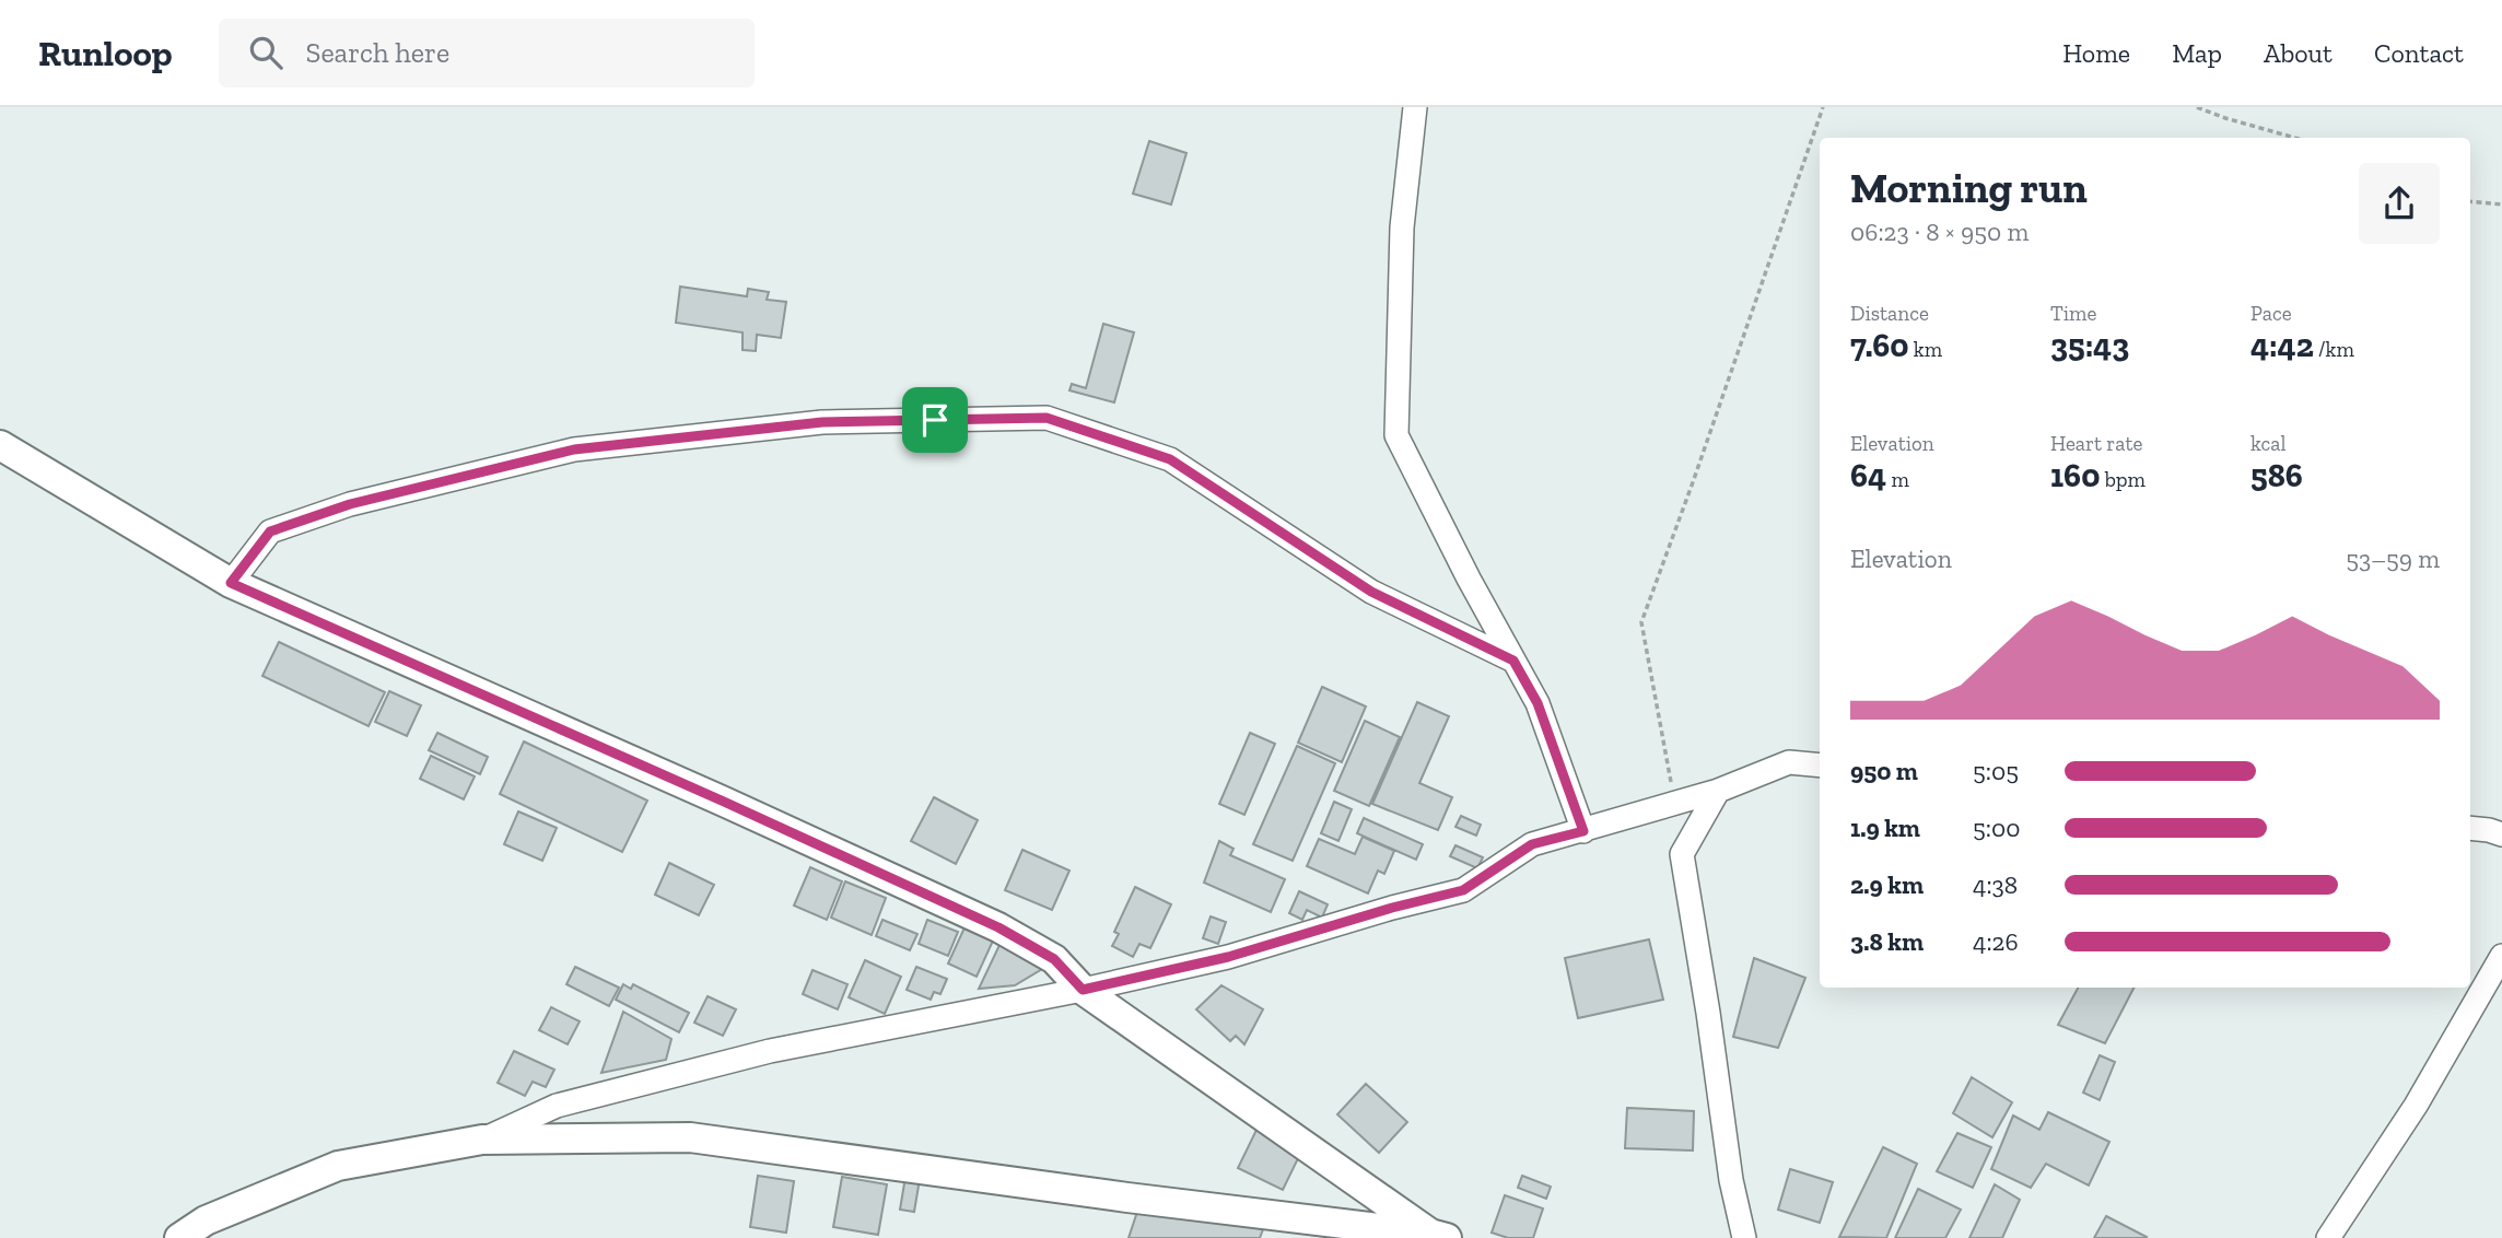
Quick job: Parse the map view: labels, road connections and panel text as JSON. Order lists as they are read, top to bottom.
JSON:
{
  "page": {
    "header": "Runloop",
    "search": "Search here",
    "nav": [
      "Home",
      "Map",
      "About",
      "Contact"
    ],
    "heading": ["Morning run", "06:23 · 8 × 950 m"],
    "stats": [
      ["Distance", "7.60 km"],
      ["Time", "35:43"],
      ["Pace", "4:42 /km"],
      ["Elevation", "64 m"],
      ["Heart rate", "160 bpm"],
      ["kcal", "586"]
    ],
    "chart": ["Elevation", "53–59 m"],
    "list": [
      {
        "name": "950 m",
        "note": "5:05"
      },
      {
        "name": "1.9 km",
        "note": "5:00"
      },
      {
        "name": "2.9 km",
        "note": "4:38"
      },
      {
        "name": "3.8 km",
        "note": "4:26"
      }
    ]
  }
}
